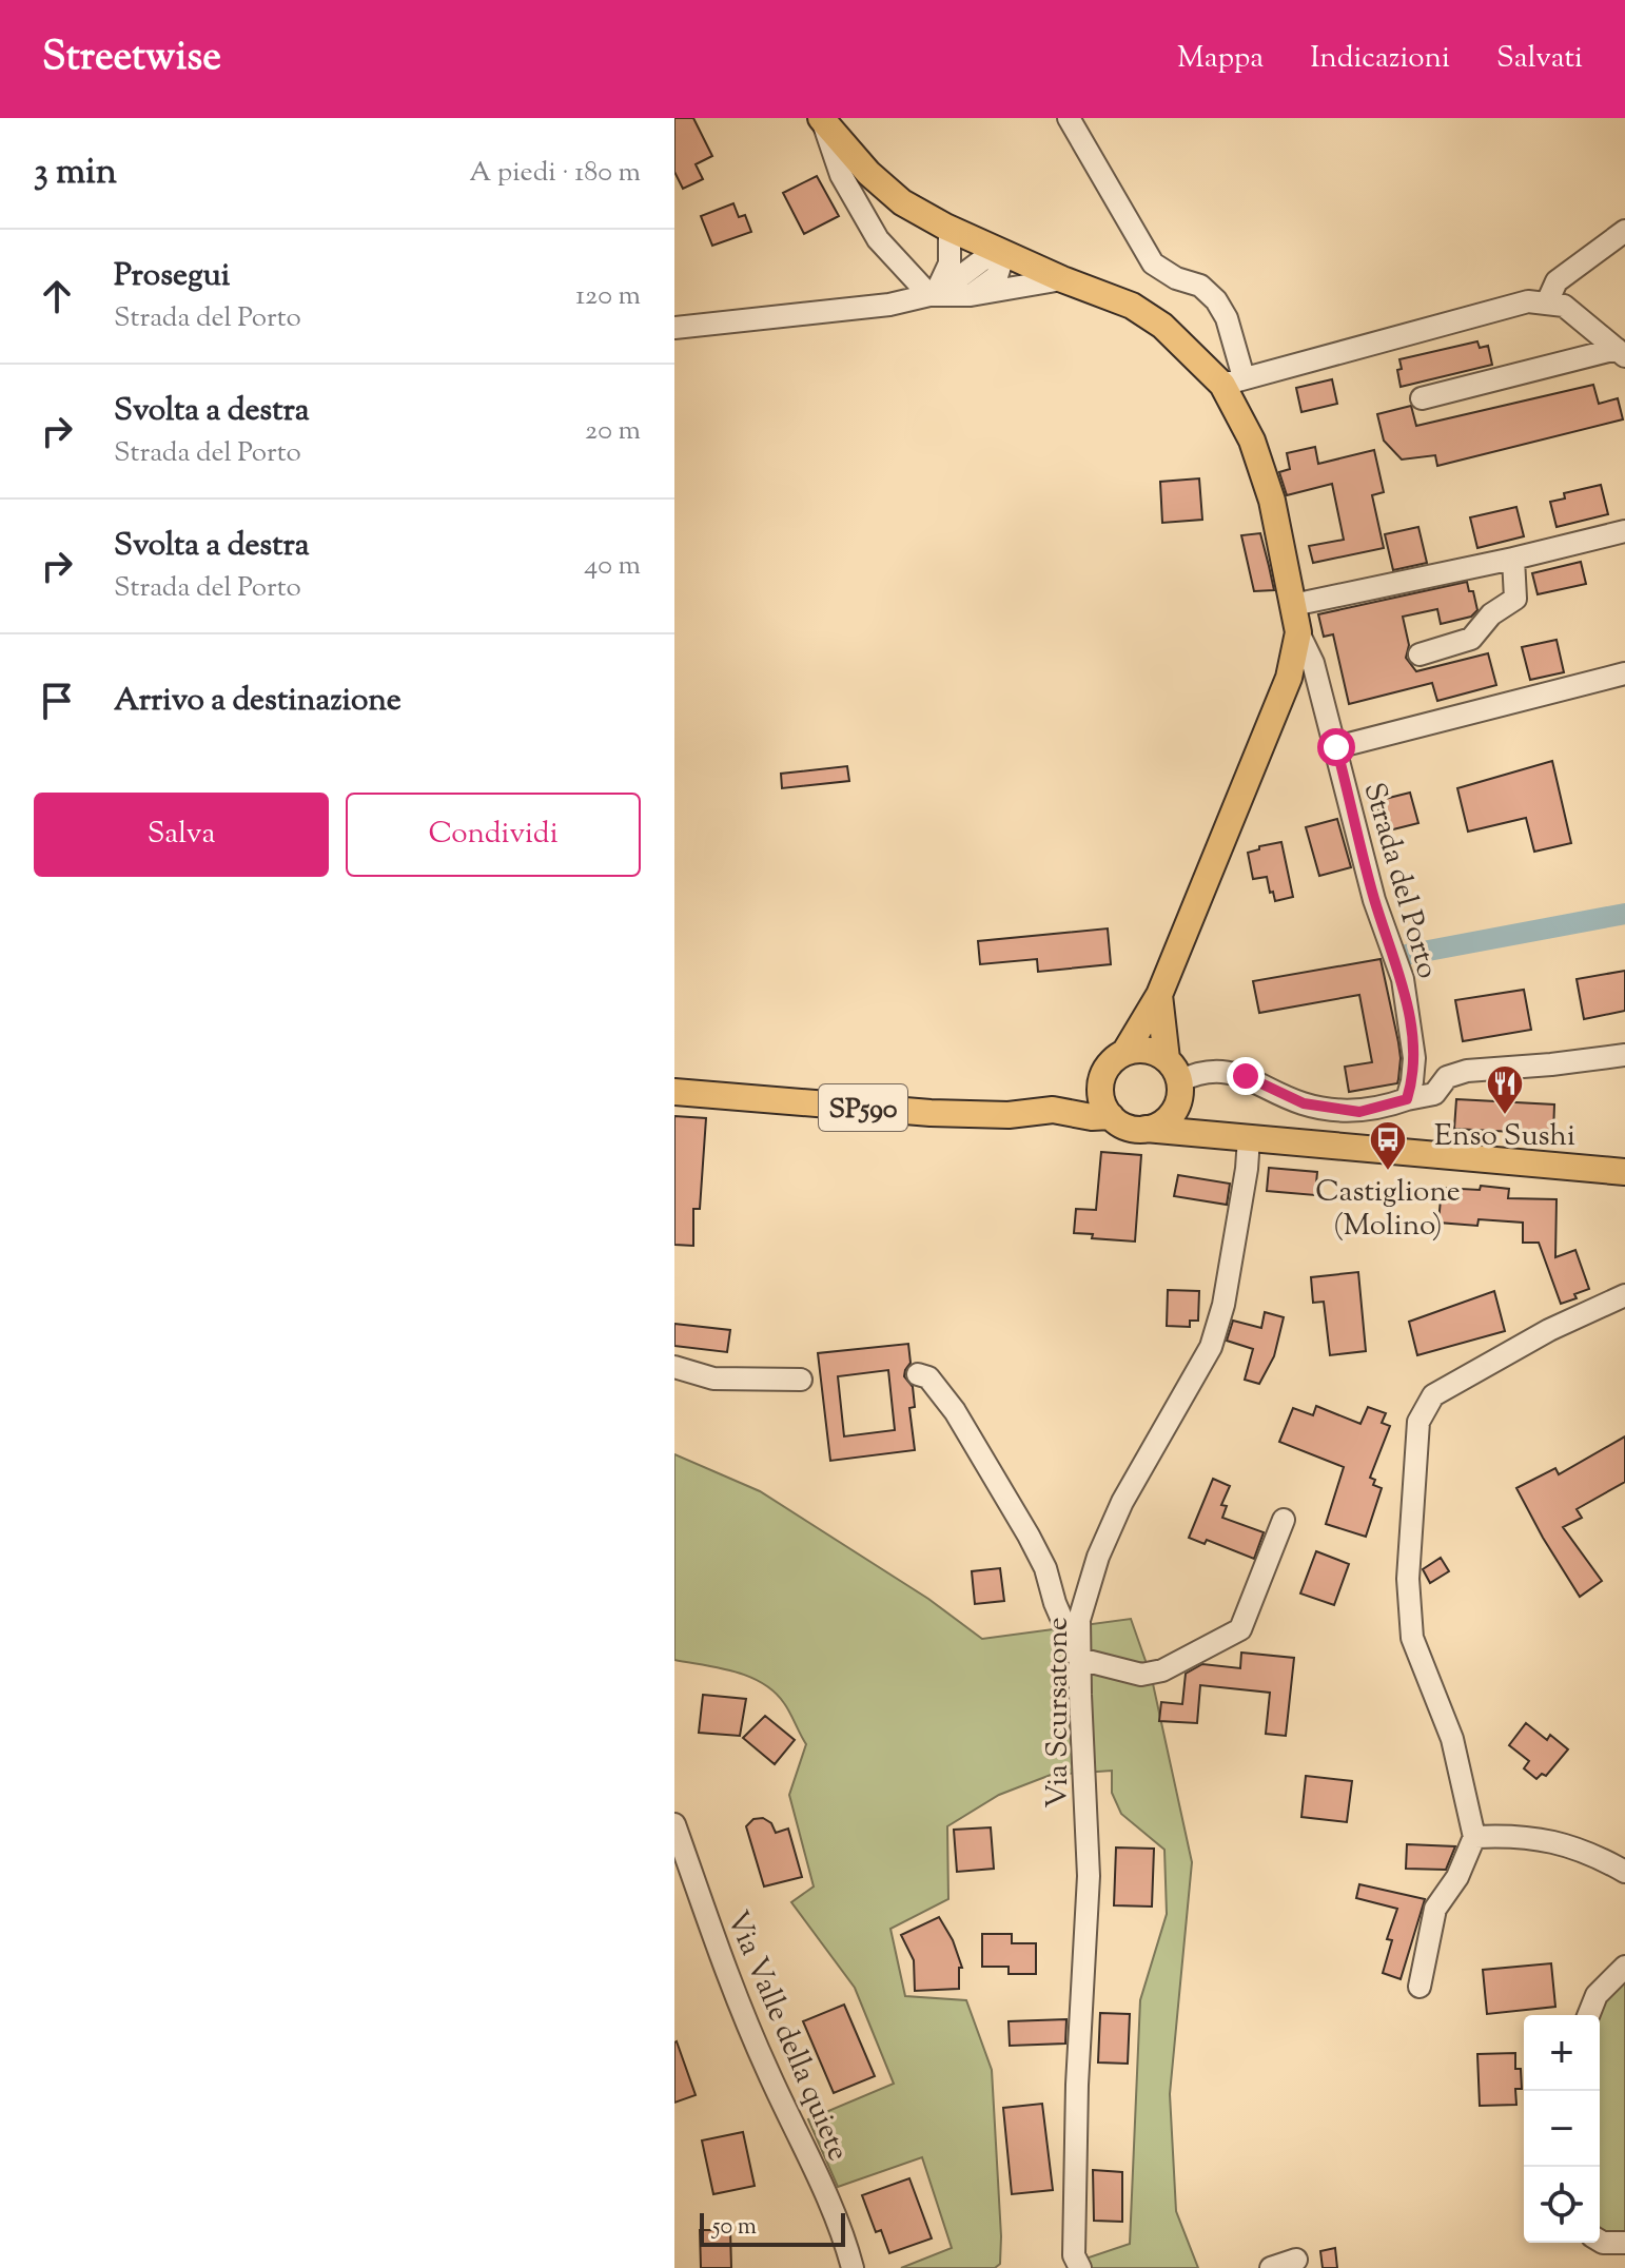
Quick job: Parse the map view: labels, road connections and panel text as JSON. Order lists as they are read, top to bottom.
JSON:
{
  "streets": {
    "main road": ["SP590"],
    "street": ["Strada del Porto", "Via Scursatone", "Via Valle della quiete"]
  },
  "crossings": [
    ["SP590", "Via Scursatone"]
  ],
  "places": {
    "restaurant": ["Enso Sushi"],
    "bus stop": ["Castiglione (Molino)"]
  },
  "scale_bar": "50 m",
  "page": {
    "header": "Streetwise",
    "nav": ["Mappa", "Indicazioni", "Salvati"],
    "heading": ["3 min", "A piedi · 180 m"],
    "list": [
      ["Prosegui", "Strada del Porto", "120 m"],
      ["Svolta a destra", "Strada del Porto", "20 m"],
      ["Svolta a destra", "Strada del Porto", "40 m"],
      "Arrivo a destinazione"
    ],
    "buttons": ["Salva", "Condividi"],
    "map_buttons": ["+", "−"],
    "scale": "50 m"
  }
}
